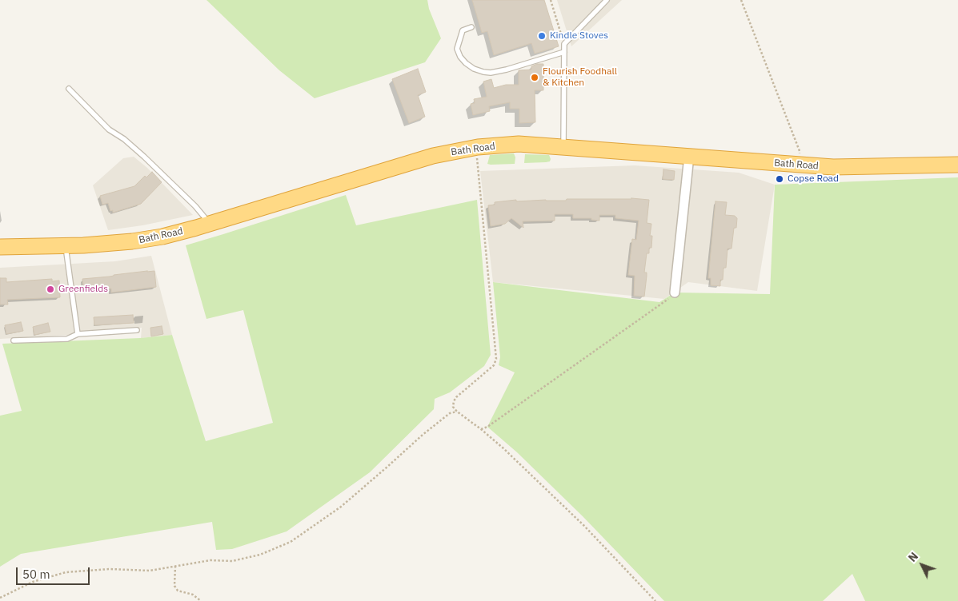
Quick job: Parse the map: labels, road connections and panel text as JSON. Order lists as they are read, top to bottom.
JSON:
{
  "streets": {
    "highway": ["Bath Road"]
  },
  "places": [
    "Kindle Stoves",
    "Flourish Foodhall & Kitchen",
    "Copse Road",
    "Greenfields"
  ],
  "scale_bar": "50 m",
  "north": "top left"
}
